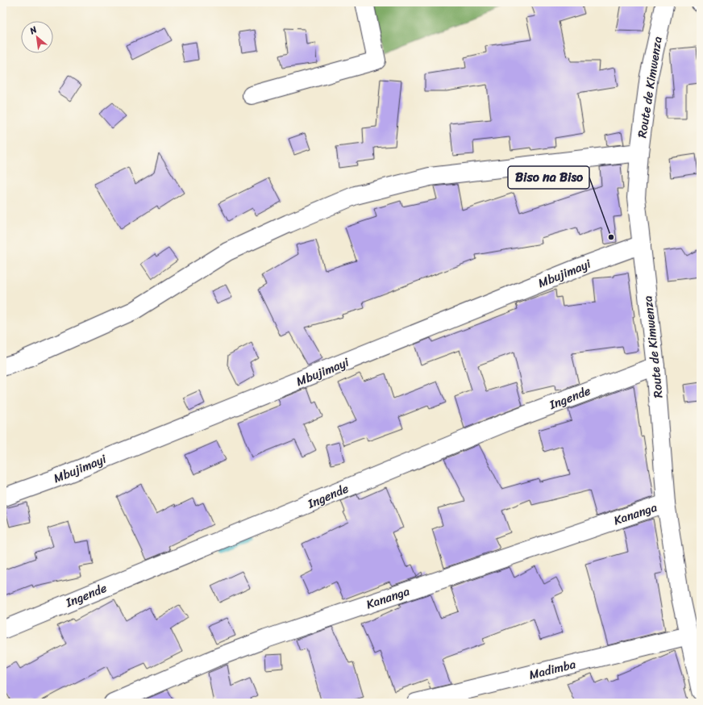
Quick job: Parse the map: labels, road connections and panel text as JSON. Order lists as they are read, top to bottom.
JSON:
{
  "streets": {
    "street": [
      "Route de Kimwenza",
      "Mbujimayi",
      "Ingende",
      "Kananga",
      "Madimba"
    ]
  },
  "crossings": [
    ["Route de Kimwenza", "Mbujimayi"],
    ["Route de Kimwenza", "Ingende"],
    ["Route de Kimwenza", "Kananga"],
    ["Route de Kimwenza", "Madimba"]
  ],
  "places": ["Biso na Biso"],
  "north": "top left"
}
